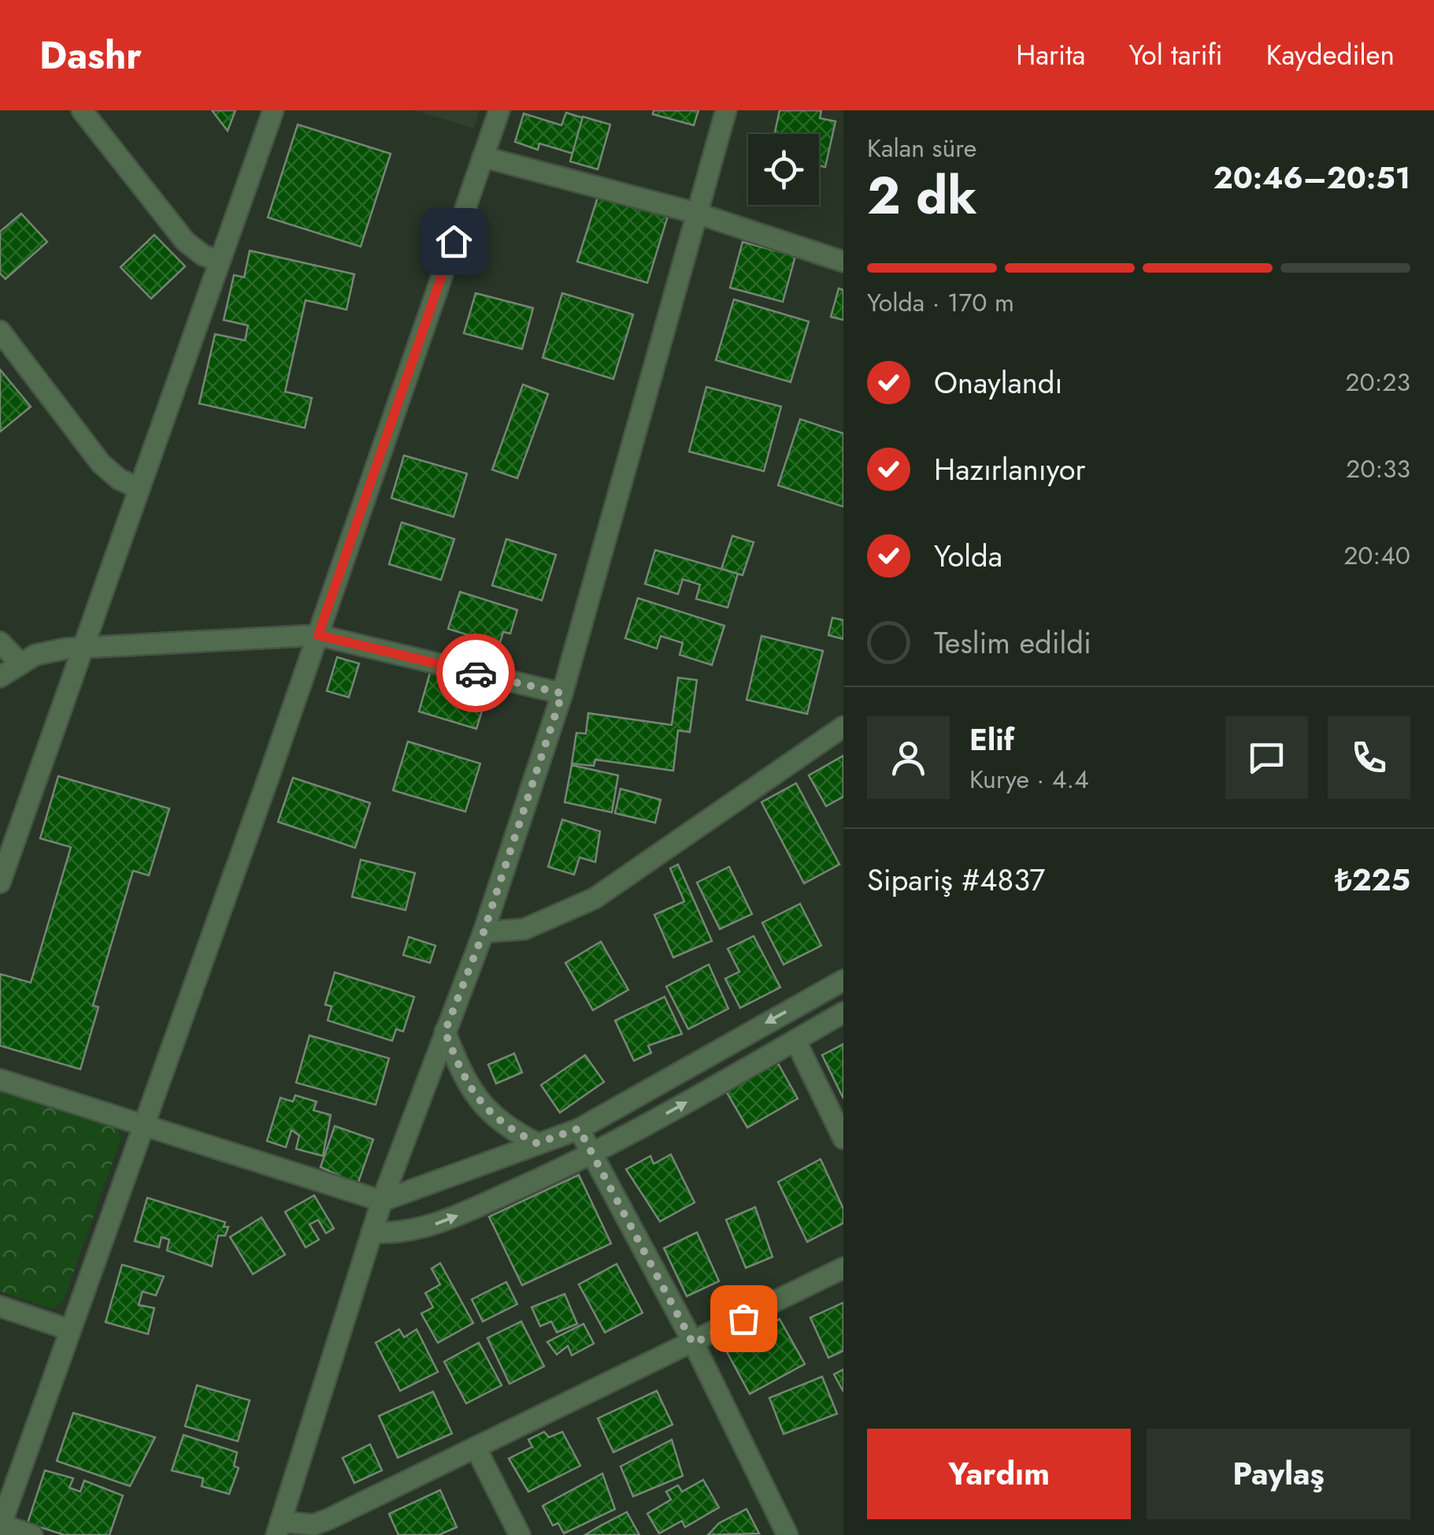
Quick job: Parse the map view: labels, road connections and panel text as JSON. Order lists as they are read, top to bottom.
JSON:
{
  "page": {
    "header": "Dashr",
    "nav": ["Harita", "Yol tarifi", "Kaydedilen"],
    "heading": ["2 dk", "Kalan süre", "20:46–20:51"],
    "panel": [
      "Elif",
      "Kurye · 4.4",
      "Sipariş #4837",
      "₺225"
    ],
    "bar": "Yolda · 170 m",
    "list": [
      ["Onaylandı", "20:23"],
      ["Hazırlanıyor", "20:33"],
      ["Yolda", "20:40"],
      "Teslim edildi"
    ],
    "buttons": ["Yardım", "Paylaş"]
  }
}
